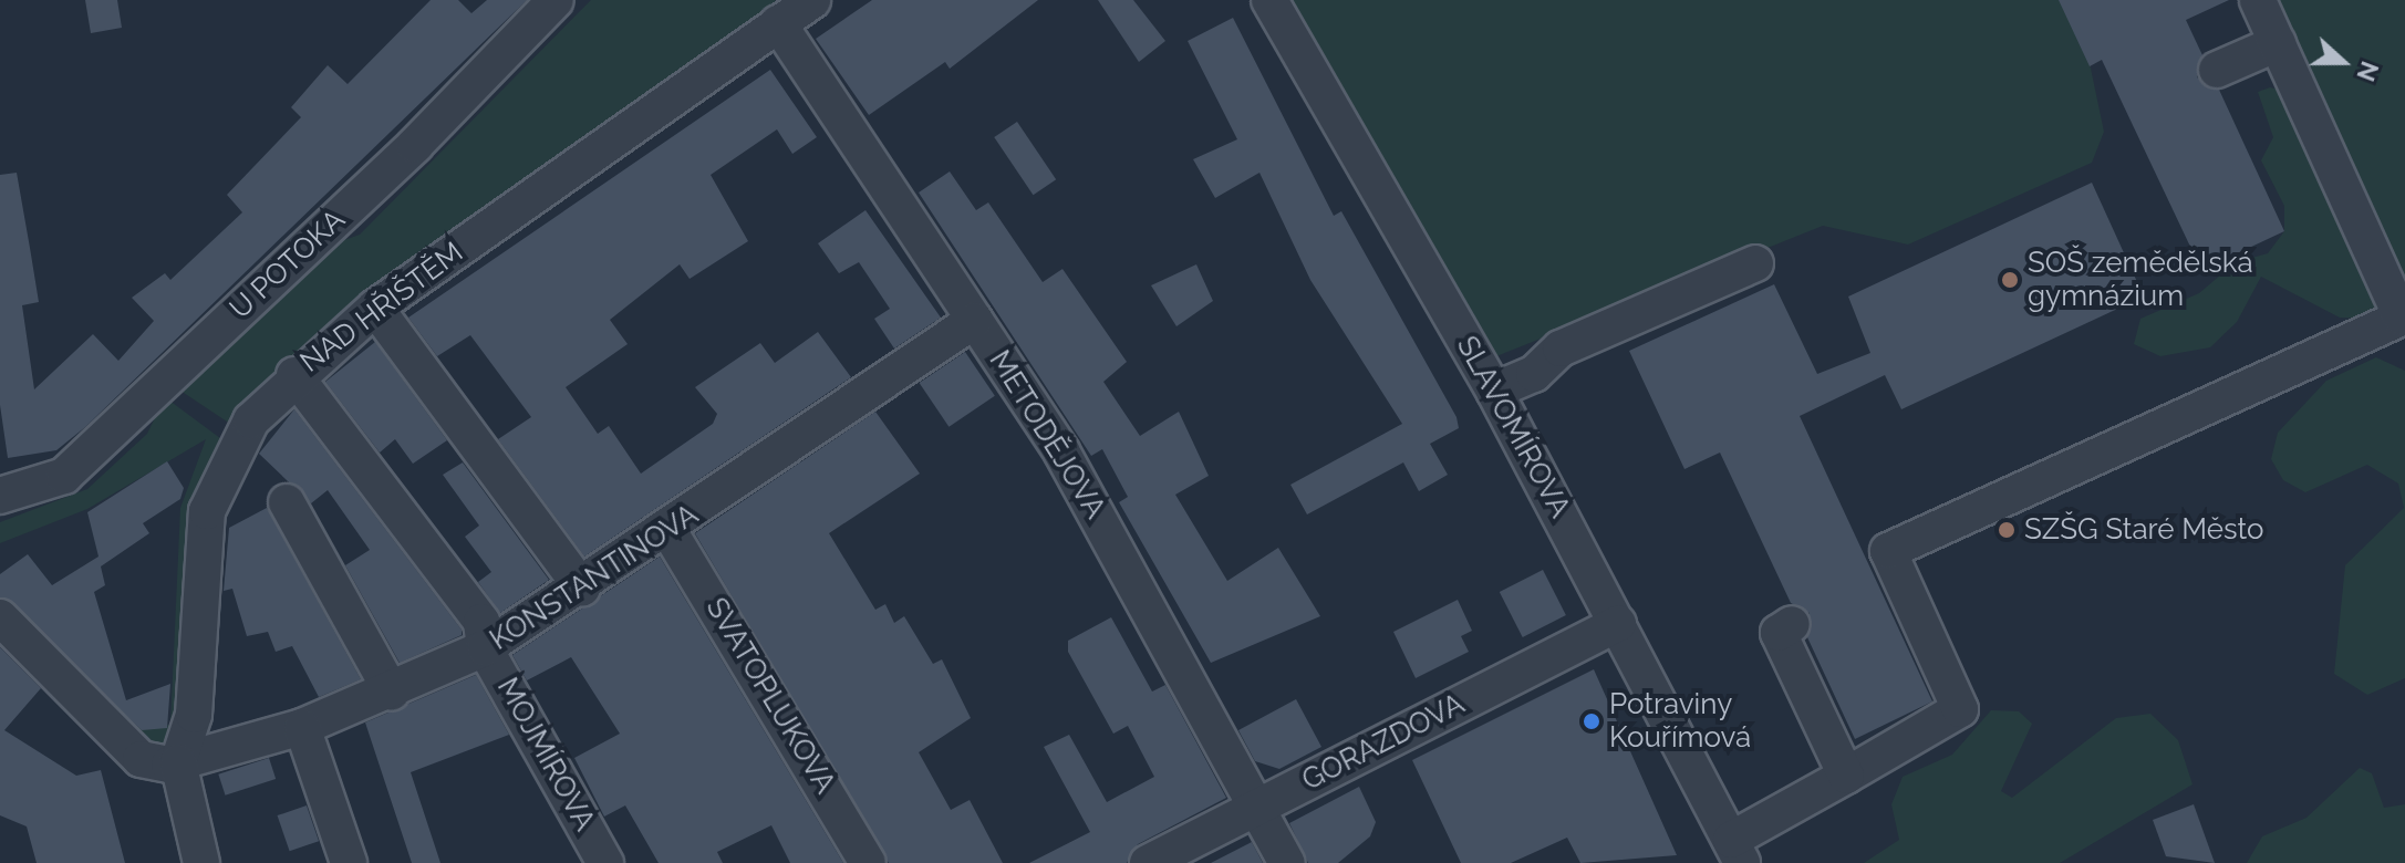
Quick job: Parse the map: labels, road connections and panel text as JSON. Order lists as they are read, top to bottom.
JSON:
{
  "streets": {
    "street": [
      "U POTOKA",
      "NAD HŘIŠTĚM",
      "SLAVOMÍROVA",
      "METODĚJOVA",
      "KONSTANTINOVA",
      "SVATOPLUKOVA",
      "GORAZDOVA",
      "MOJMÍROVA"
    ]
  },
  "crossings": [
    ["NAD HŘIŠTĚM", "METODĚJOVA"],
    ["NAD HŘIŠTĚM", "KONSTANTINOVA"],
    ["NAD HŘIŠTĚM", "MOJMÍROVA"],
    ["SLAVOMÍROVA", "GORAZDOVA"],
    ["METODĚJOVA", "KONSTANTINOVA"],
    ["METODĚJOVA", "GORAZDOVA"],
    ["KONSTANTINOVA", "SVATOPLUKOVA"],
    ["KONSTANTINOVA", "MOJMÍROVA"]
  ],
  "places": ["SOŠ zemědělská gymnázium", "SZŠG Staré Město", "Potraviny Kouřímová"],
  "north": "right"
}
